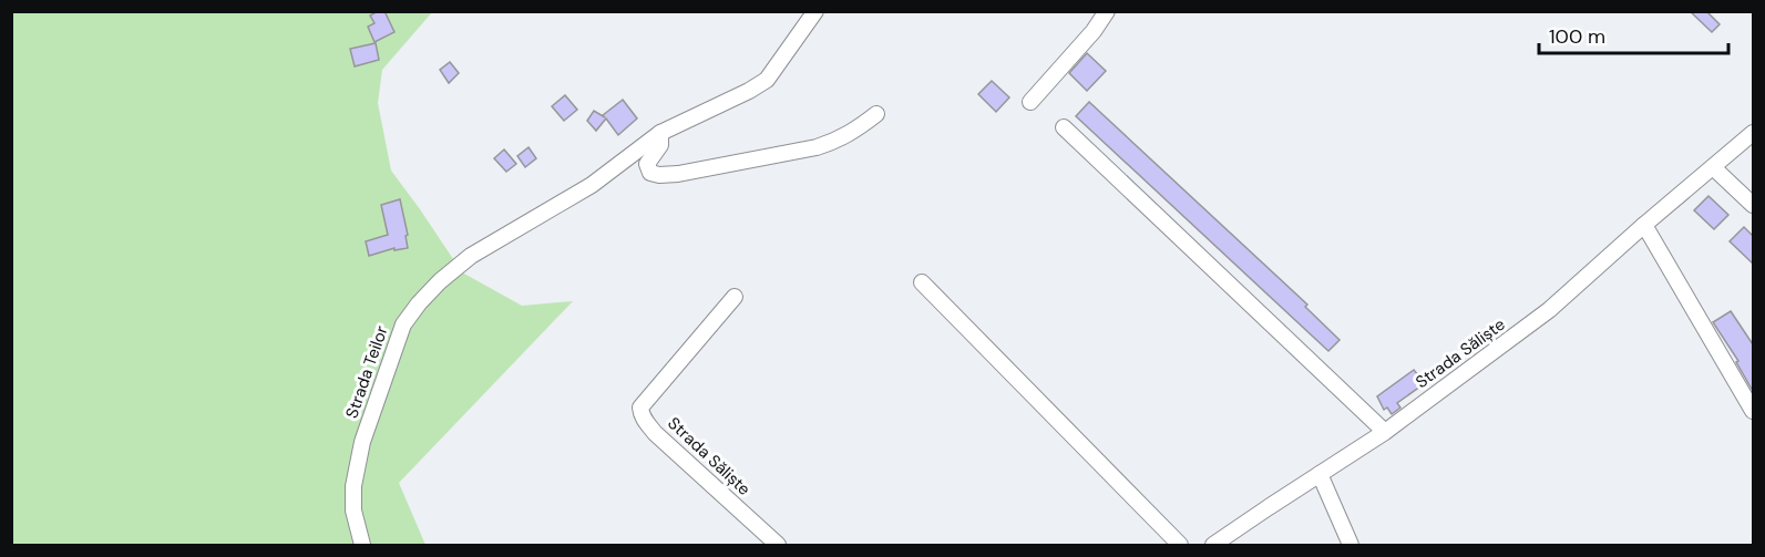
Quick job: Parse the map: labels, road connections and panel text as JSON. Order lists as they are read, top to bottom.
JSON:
{
  "streets": {
    "street": ["Strada Săliște", "Strada Teilor"]
  },
  "scale_bar": "100 m"
}
